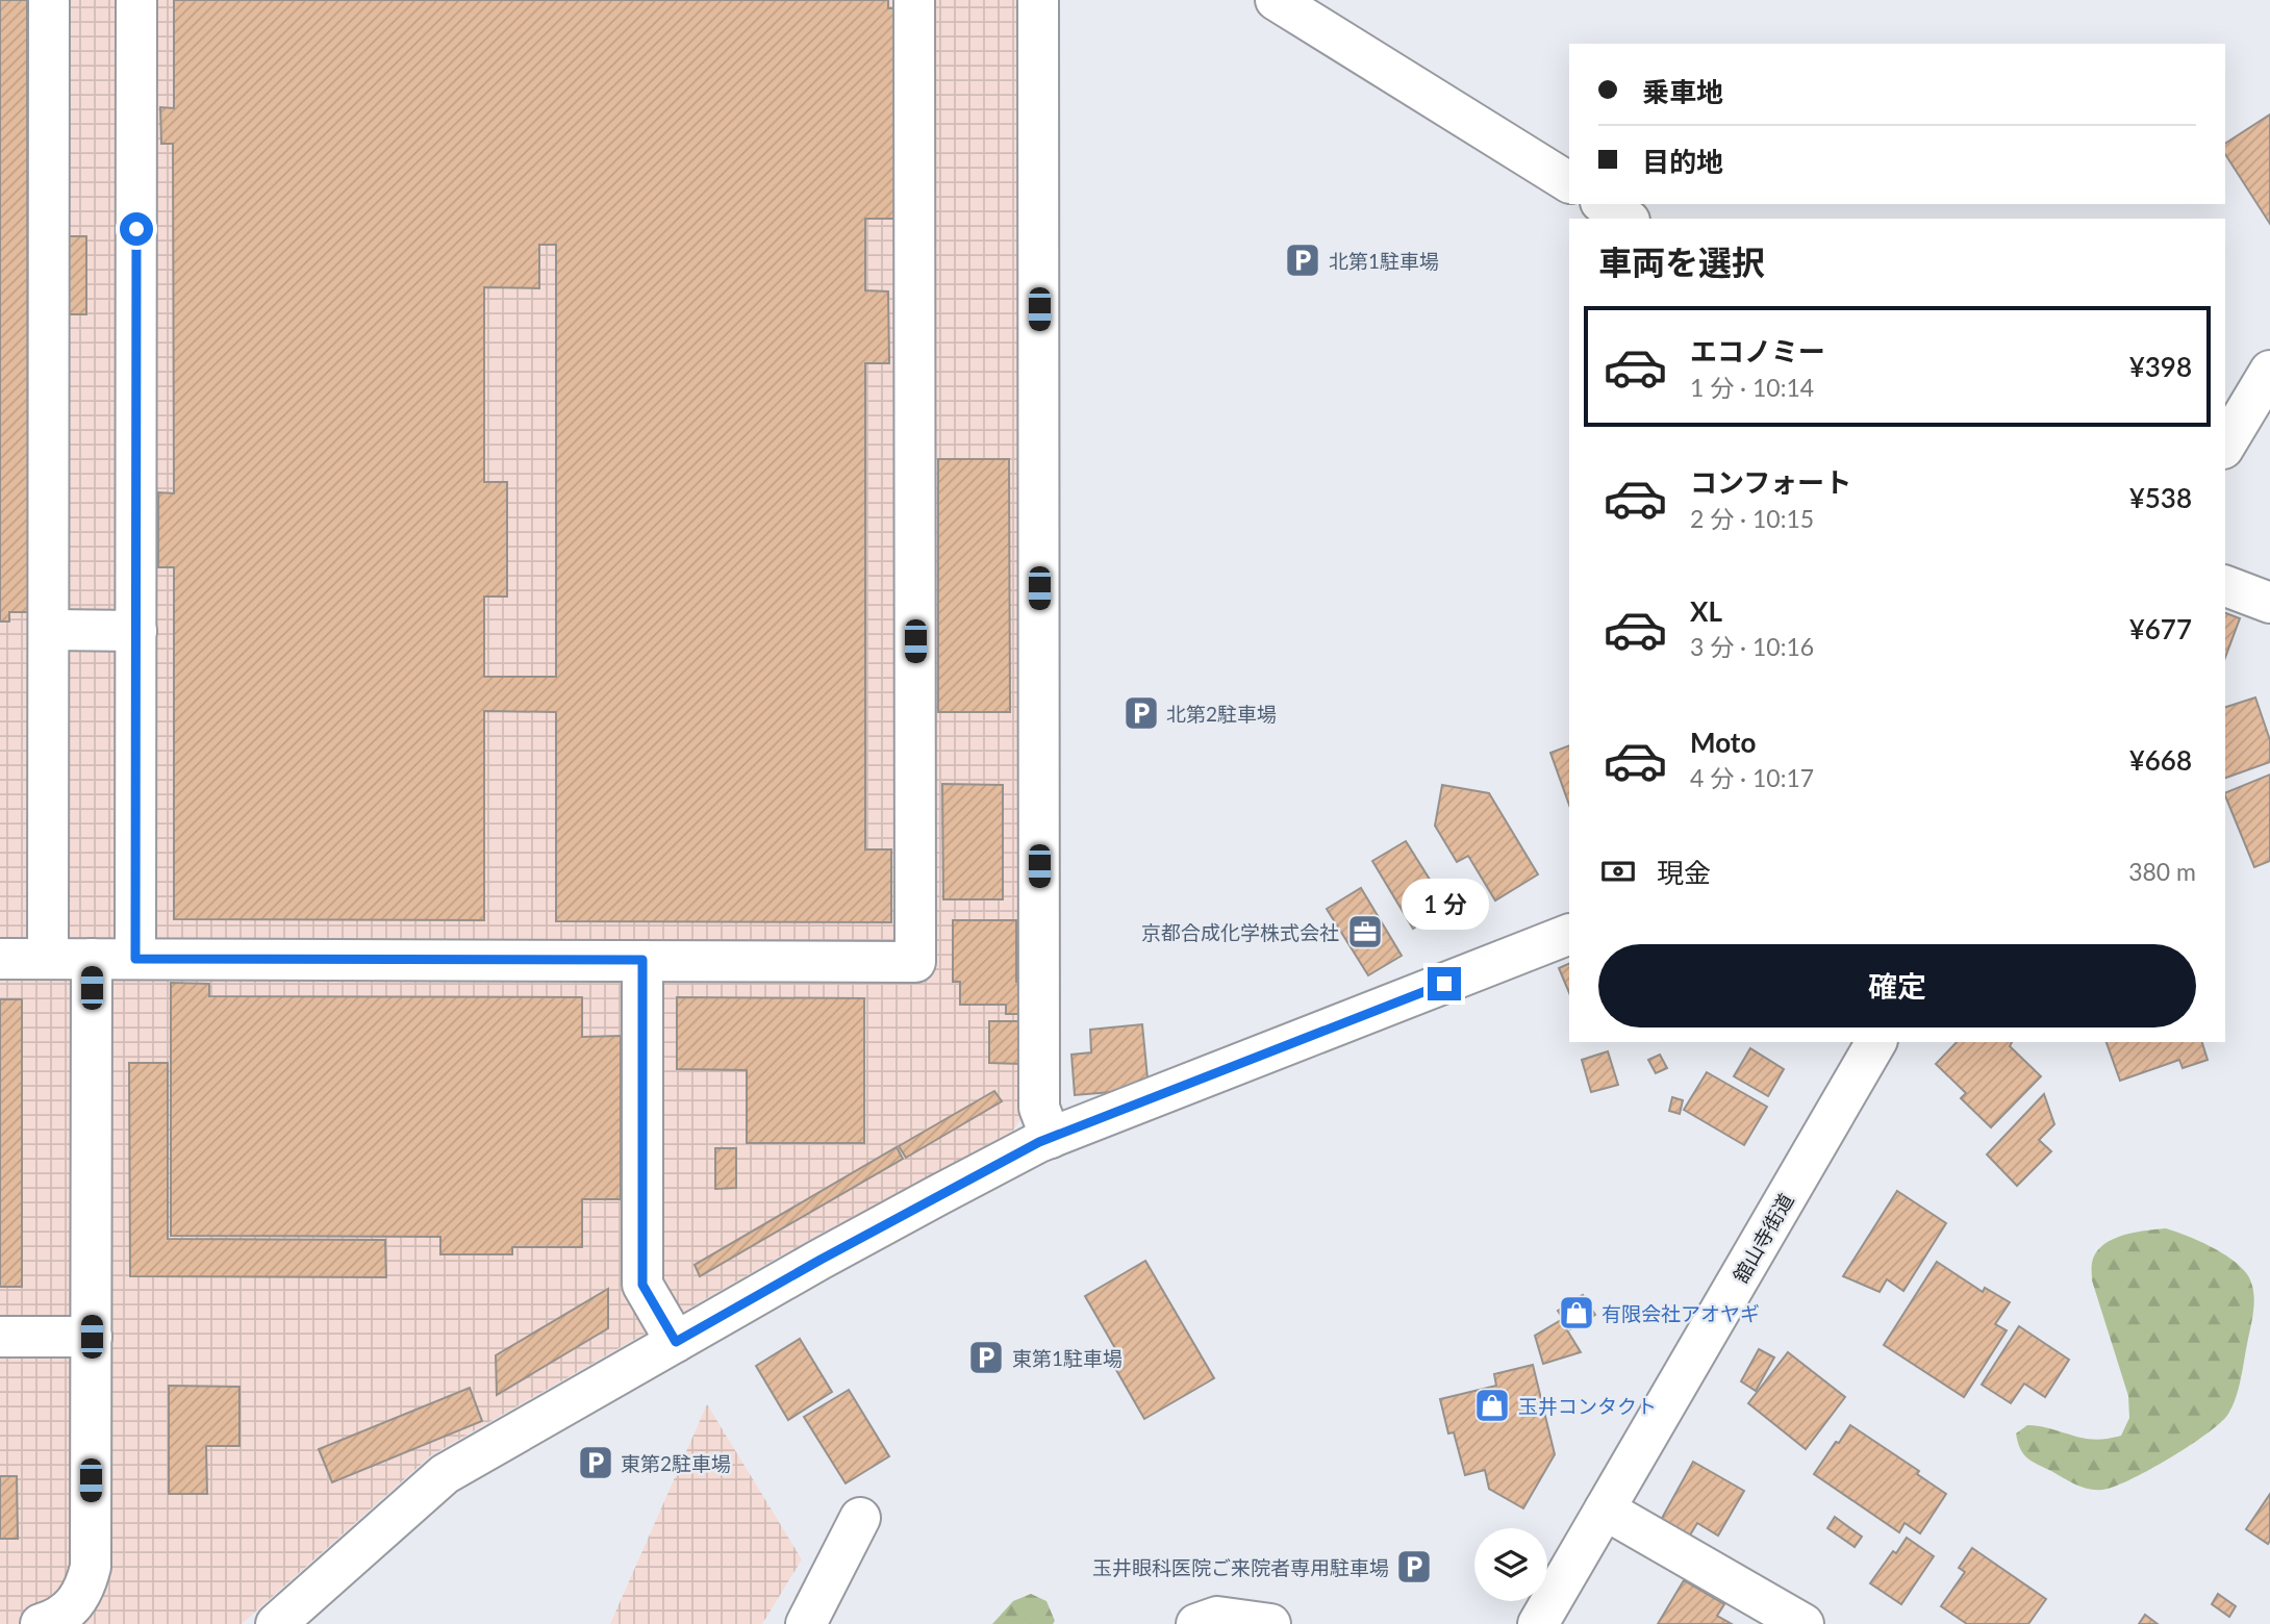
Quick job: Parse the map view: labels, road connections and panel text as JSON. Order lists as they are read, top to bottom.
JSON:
{
  "streets": {
    "street": ["舘山寺街道"]
  },
  "places": {
    "parking": [
      "北第1駐車場",
      "北第2駐車場",
      "東第1駐車場",
      "東第2駐車場",
      "玉井眼科医院ご来院者専用駐車場"
    ],
    "office": ["京都合成化学株式会社"],
    "shop": ["有限会社アオヤギ", "玉井コンタクト"]
  },
  "page": {
    "banner": ["乗車地", "目的地"],
    "heading": "車両を選択",
    "list": [
      {
        "name": "エコノミー",
        "note": "1 分 · 10:14",
        "value": "¥398"
      },
      {
        "name": "コンフォート",
        "note": "2 分 · 10:15",
        "value": "¥538"
      },
      {
        "name": "XL",
        "note": "3 分 · 10:16",
        "value": "¥677"
      },
      {
        "name": "Moto",
        "note": "4 分 · 10:17",
        "value": "¥668"
      }
    ],
    "pay": ["現金", "380 m"],
    "bubble": "1 分",
    "buttons": "確定"
  }
}
